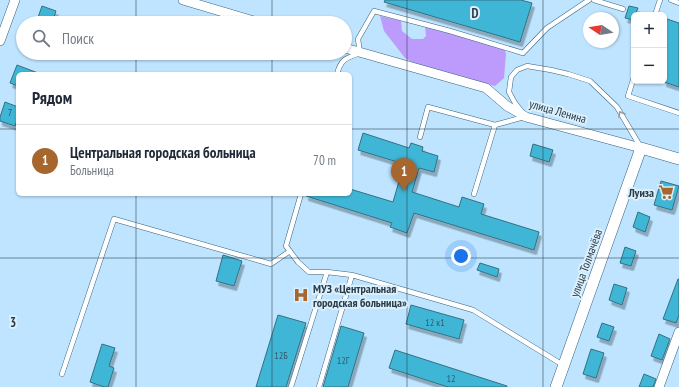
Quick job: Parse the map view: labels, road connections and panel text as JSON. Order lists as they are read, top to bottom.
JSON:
{
  "streets": {
    "street": ["улица Ленина", "улица Толмачёва"]
  },
  "crossings": [
    ["улица Ленина", "улица Толмачёва"]
  ],
  "places": {
    "supermarket": ["Луиза"],
    "hospital": ["МУЗ «Центральная городская больница»"]
  },
  "house_numbers": [
    "7",
    "12 к1",
    "12Б",
    "12Г",
    "12"
  ],
  "north": "left",
  "page": {
    "map_buttons": ["+", "−"],
    "search": "Поиск",
    "heading": "Рядом",
    "list": [
      {
        "mark": "1",
        "name": "Центральная городская больница",
        "note": "Больница",
        "value": "70 m"
      }
    ],
    "pins": "1"
  },
  "grid": {
    "columns": ["D"],
    "rows": ["3"]
  }
}
